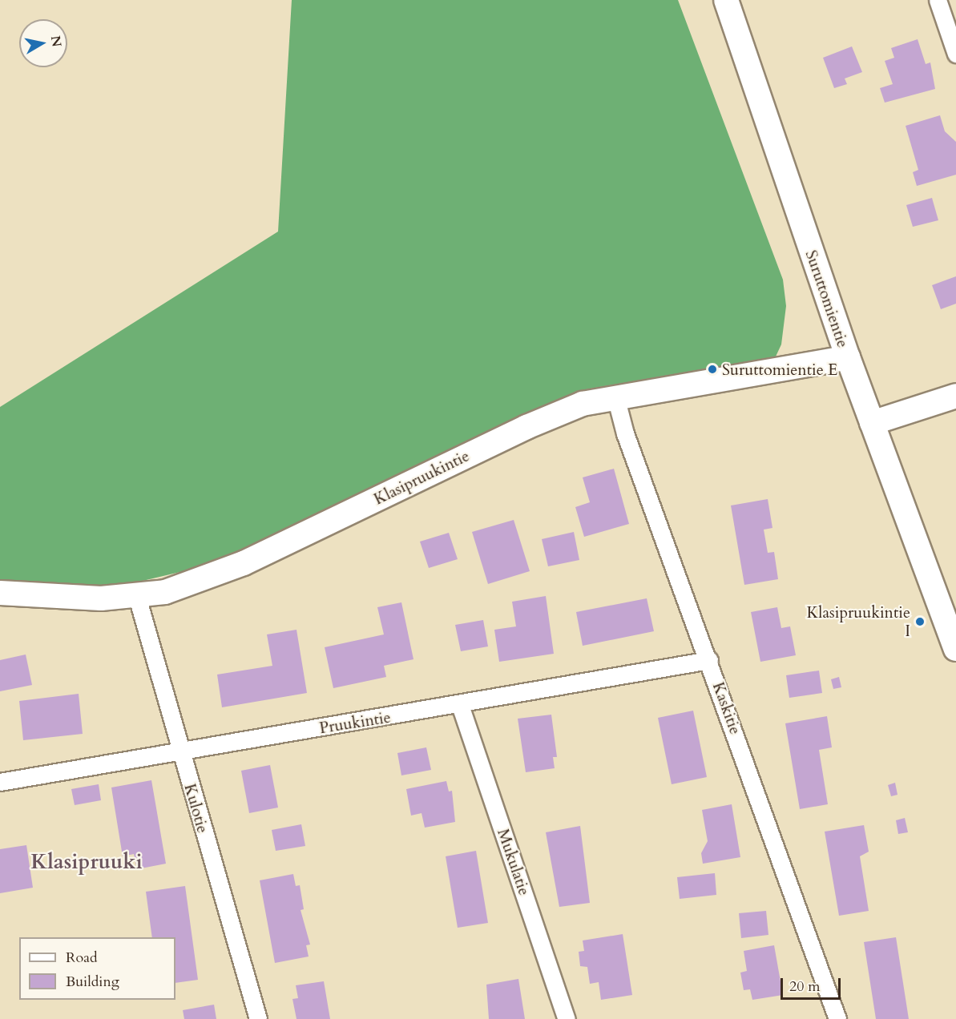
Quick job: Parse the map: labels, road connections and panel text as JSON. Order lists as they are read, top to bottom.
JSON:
{
  "streets": {
    "main road": ["Suruttomientie", "Klasipruukintie"],
    "street": [
      "Kaskitie",
      "Pruukintie",
      "Kulotie",
      "Mukulatie"
    ]
  },
  "crossings": [
    ["Suruttomientie", "Klasipruukintie"],
    ["Klasipruukintie", "Kaskitie"],
    ["Klasipruukintie", "Kulotie"],
    ["Kaskitie", "Pruukintie"],
    ["Pruukintie", "Kulotie"],
    ["Pruukintie", "Mukulatie"]
  ],
  "districts": ["Klasipruuki"],
  "places": ["Suruttomientie E", "Klasipruukintie I"],
  "legend": ["Road", "Building"],
  "scale_bar": "20 m",
  "north": "right"
}
